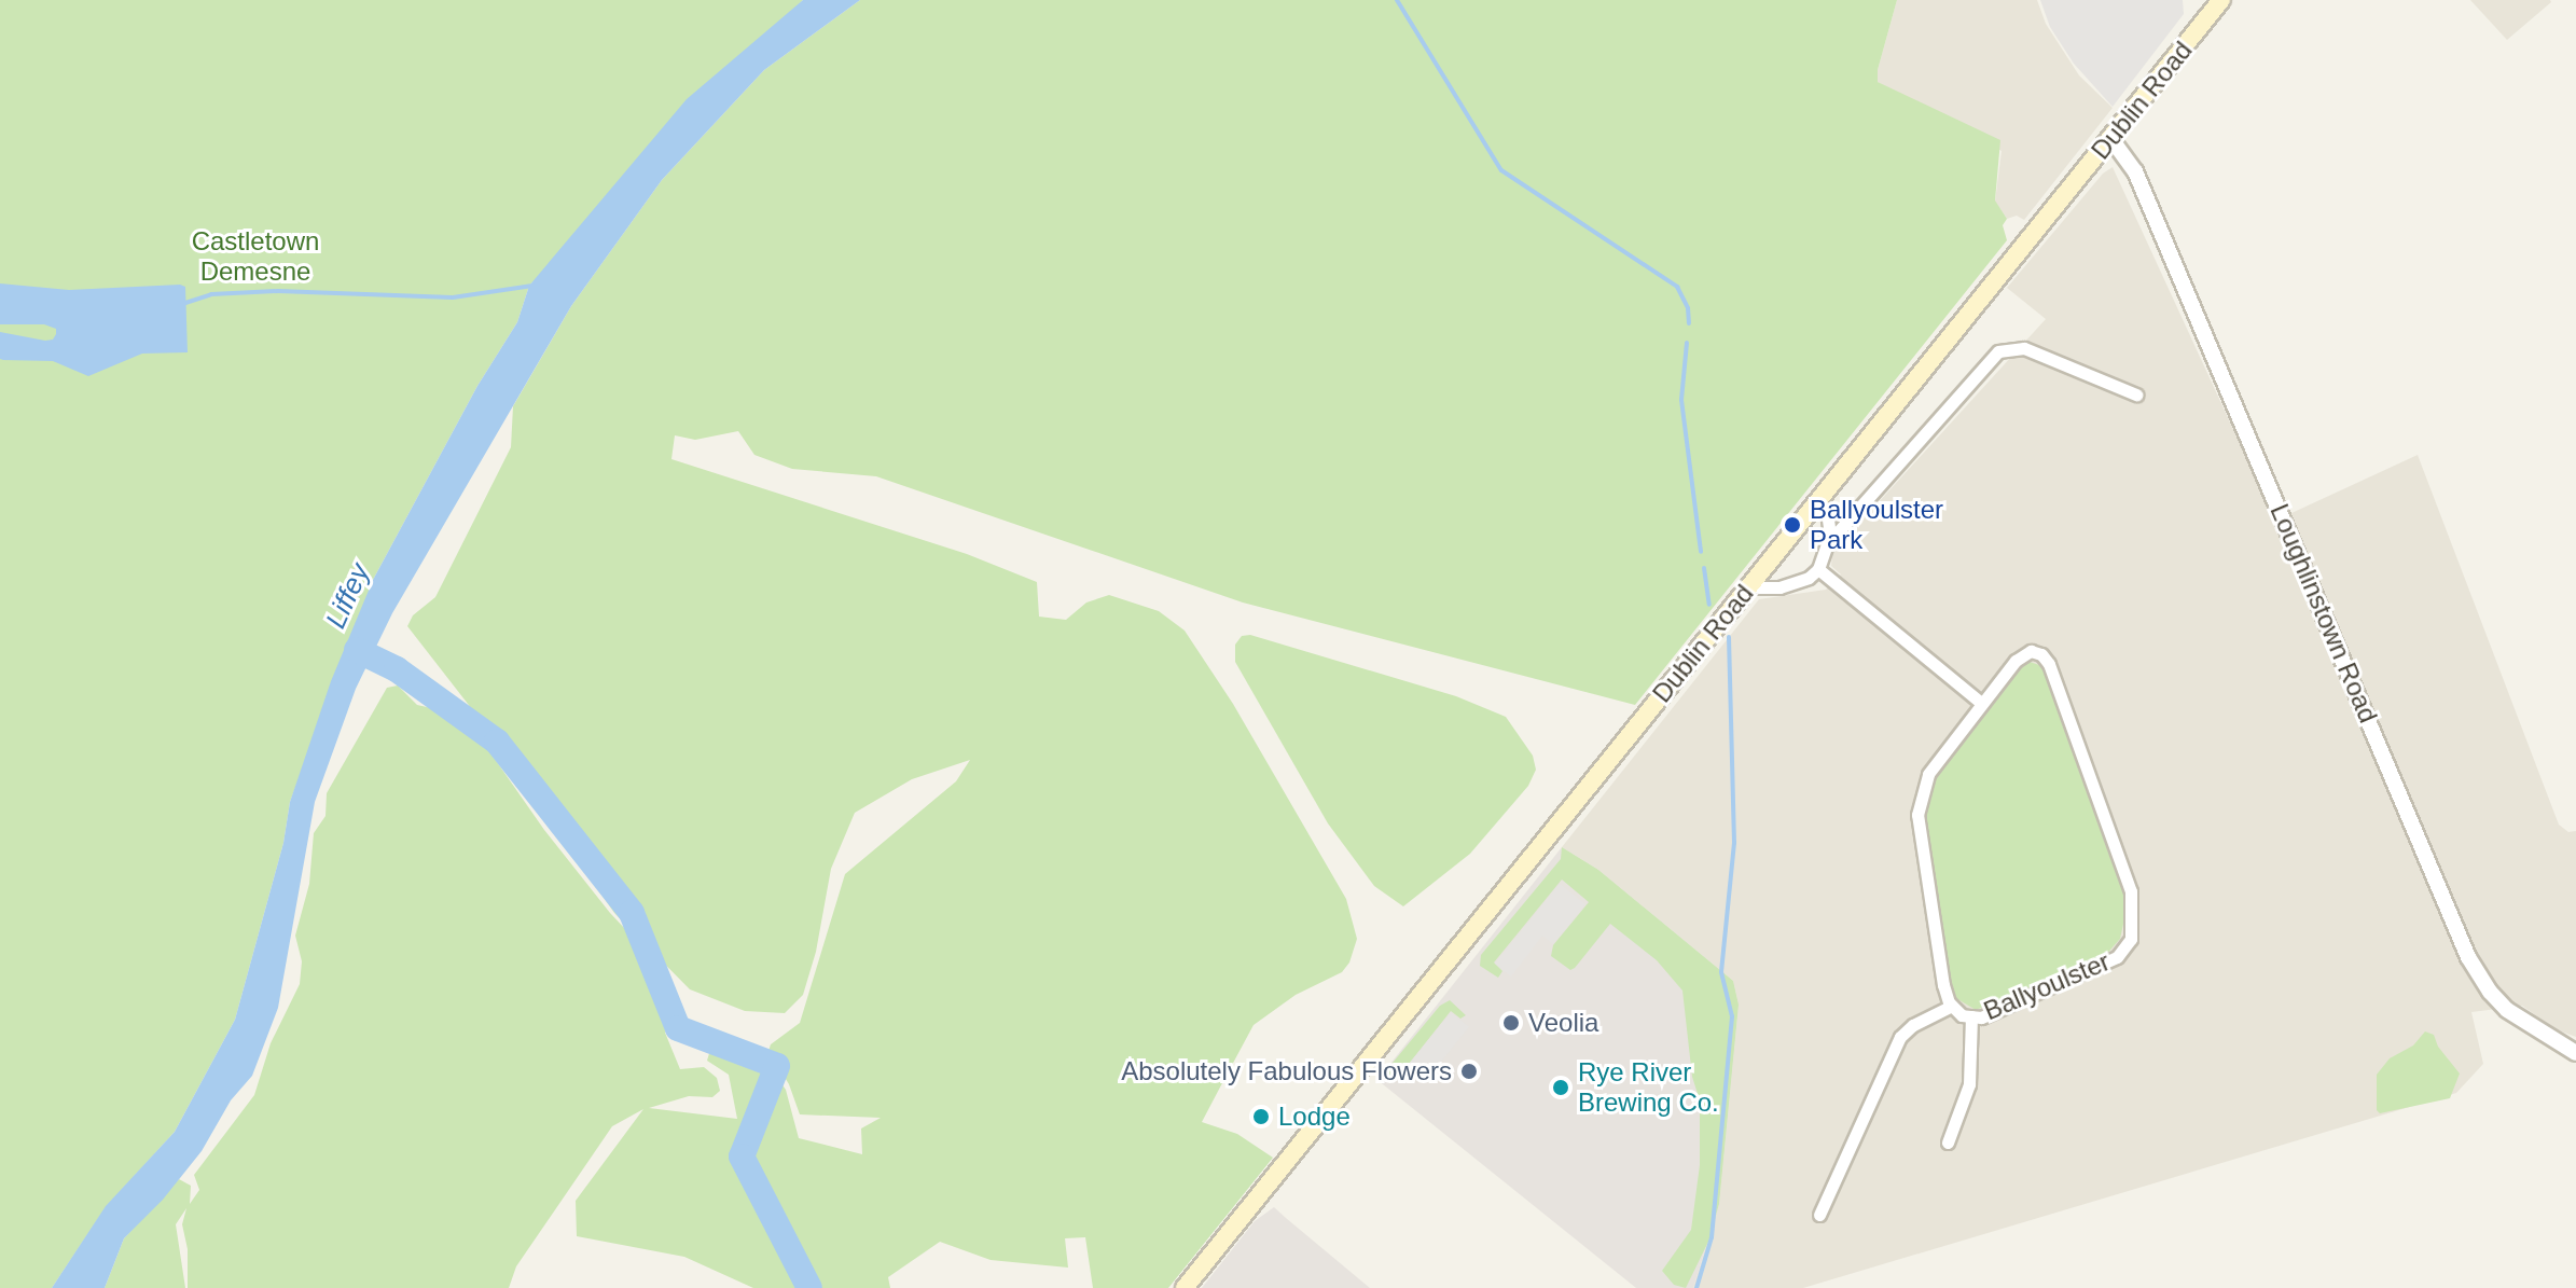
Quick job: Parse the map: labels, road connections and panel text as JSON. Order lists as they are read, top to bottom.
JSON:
{
  "streets": {
    "main road": ["Dublin Road"],
    "street": ["Loughlinstown Road", "Ballyoulster"]
  },
  "crossings": [
    ["Dublin Road", "Loughlinstown Road"]
  ],
  "water": ["Liffey"],
  "parks": ["Castletown Demesne"],
  "places": [
    "Ballyoulster Park",
    "Veolia",
    "Absolutely Fabulous Flowers",
    "Rye River Brewing Co.",
    "Lodge"
  ]
}
